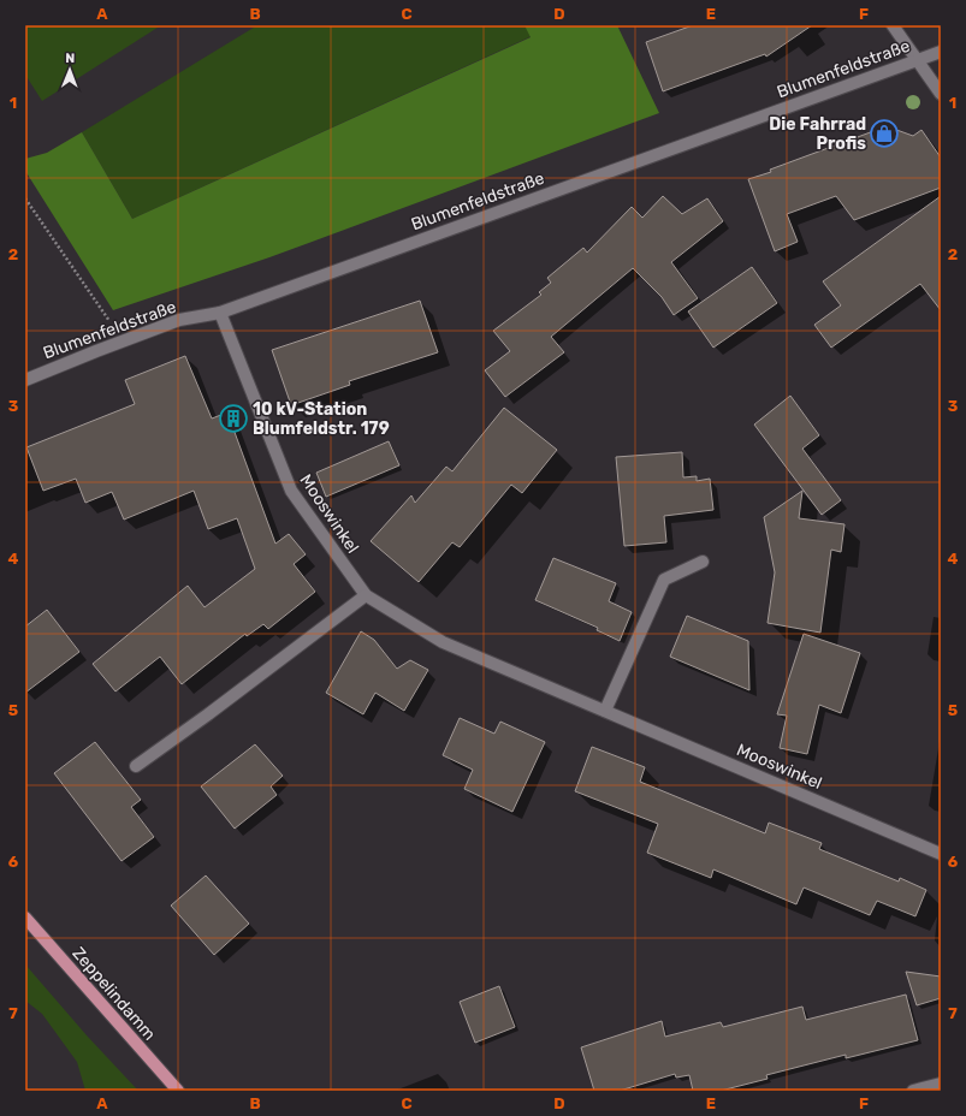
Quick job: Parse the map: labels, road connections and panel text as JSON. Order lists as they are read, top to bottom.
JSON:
{
  "streets": {
    "main road": ["Zeppelindamm"],
    "street": ["Blumenfeldstraße", "Mooswinkel"]
  },
  "crossings": [
    ["Blumenfeldstraße", "Mooswinkel"]
  ],
  "places": {
    "shop": ["Die Fahrrad Profis"],
    "building": ["10 kV-Station Blumfeldstr. 179"]
  },
  "north": "top",
  "grid": {
    "columns": [
      "A",
      "B",
      "C",
      "D",
      "E",
      "F"
    ],
    "rows": [
      "1",
      "2",
      "3",
      "4",
      "5",
      "6",
      "7"
    ]
  }
}
